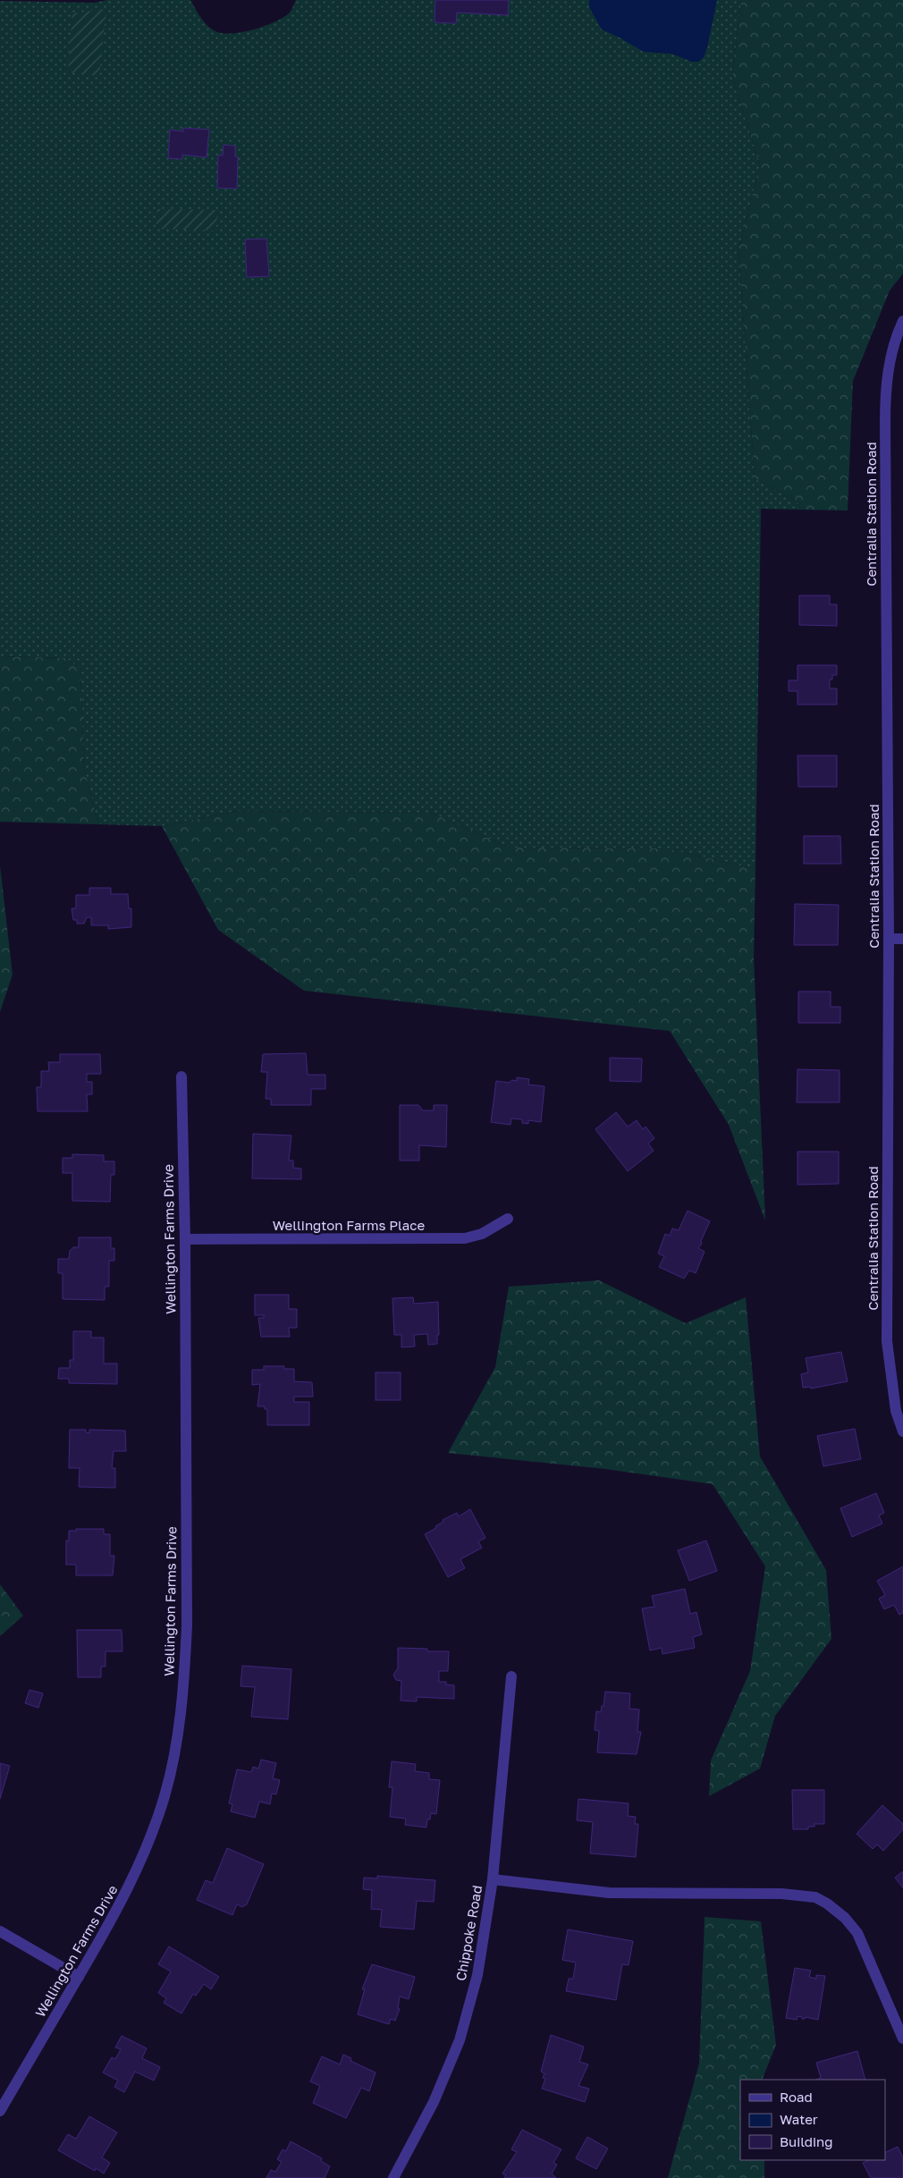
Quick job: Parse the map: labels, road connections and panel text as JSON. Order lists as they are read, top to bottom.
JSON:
{
  "streets": {
    "street": [
      "Centralia Station Road",
      "Wellington Farms Place",
      "Wellington Farms Drive",
      "Chippoke Road"
    ]
  },
  "crossings": [
    ["Wellington Farms Place", "Wellington Farms Drive"]
  ],
  "legend": ["Road", "Water", "Building"]
}
